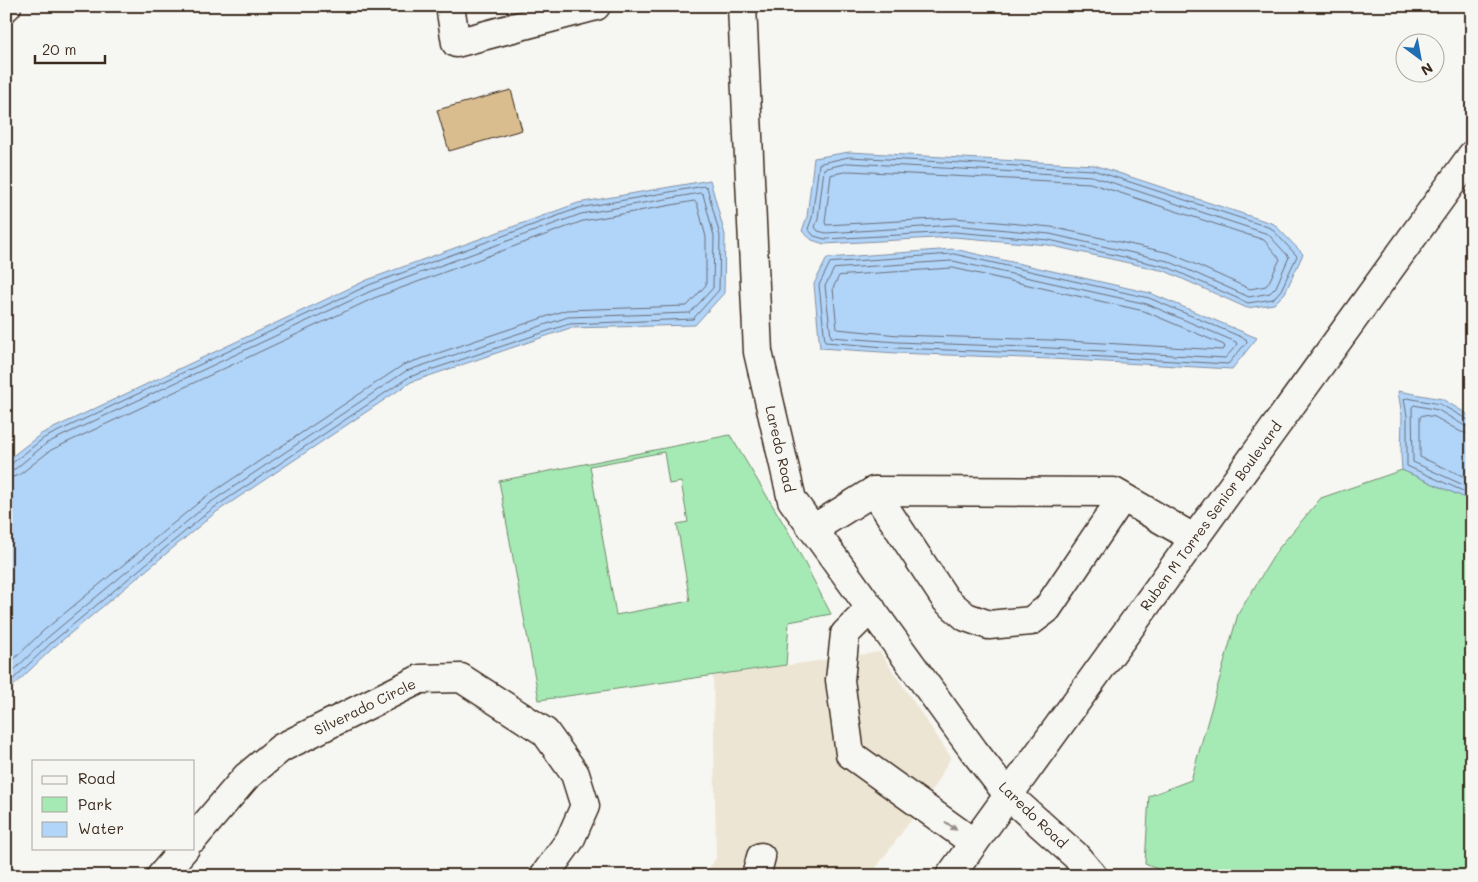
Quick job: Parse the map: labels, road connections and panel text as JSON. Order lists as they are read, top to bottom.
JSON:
{
  "streets": {
    "street": ["Laredo Road", "Ruben M Torres Senior Boulevard", "Silverado Circle"]
  },
  "crossings": [
    ["Laredo Road", "Ruben M Torres Senior Boulevard"]
  ],
  "legend": ["Road", "Park", "Water"],
  "scale_bar": "20 m",
  "north": "bottom right"
}
